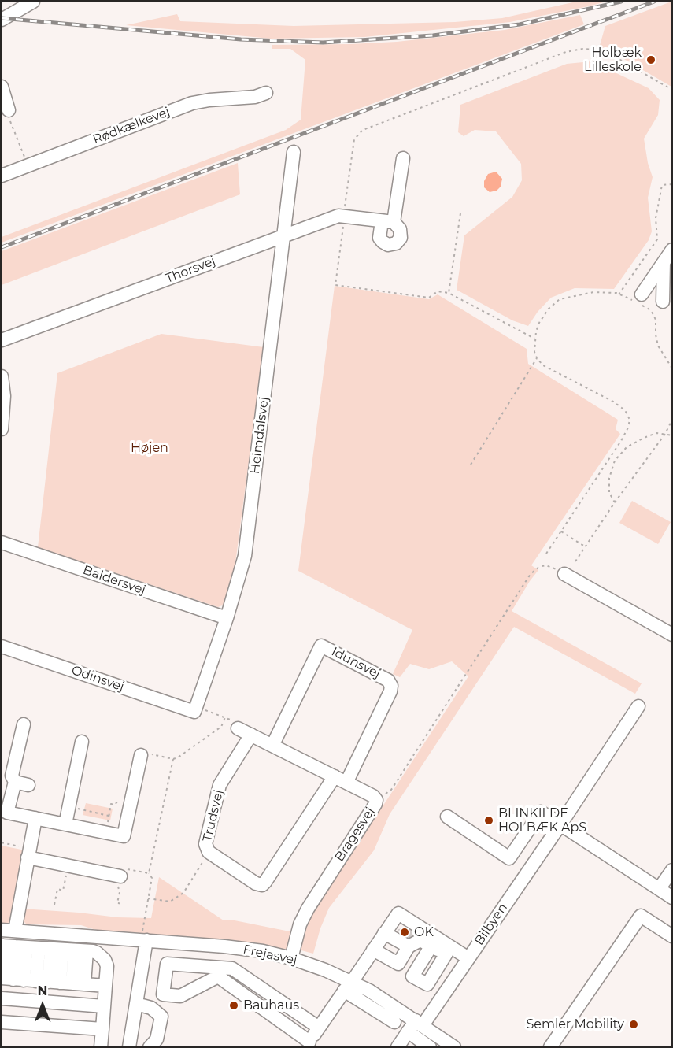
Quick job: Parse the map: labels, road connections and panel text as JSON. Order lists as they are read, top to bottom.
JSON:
{
  "streets": {
    "street": [
      "Rødkælkevej",
      "Thorsvej",
      "Heimdalsvej",
      "Baldersvej",
      "Idunsvej",
      "Odinsvej",
      "Trudsvej",
      "Bragesvej",
      "Bilbyen",
      "Frejasvej"
    ]
  },
  "crossings": [
    ["Thorsvej", "Heimdalsvej"],
    ["Heimdalsvej", "Baldersvej"],
    ["Heimdalsvej", "Odinsvej"],
    ["Idunsvej", "Trudsvej"],
    ["Idunsvej", "Bragesvej"],
    ["Trudsvej", "Bragesvej"],
    ["Bragesvej", "Frejasvej"],
    ["Bilbyen", "Frejasvej"]
  ],
  "parks": ["Højen"],
  "places": [
    "Holbæk Lilleskole",
    "BLINKILDE HOLBÆK ApS",
    "OK",
    "Bauhaus",
    "Semler Mobility"
  ],
  "north": "top"
}
